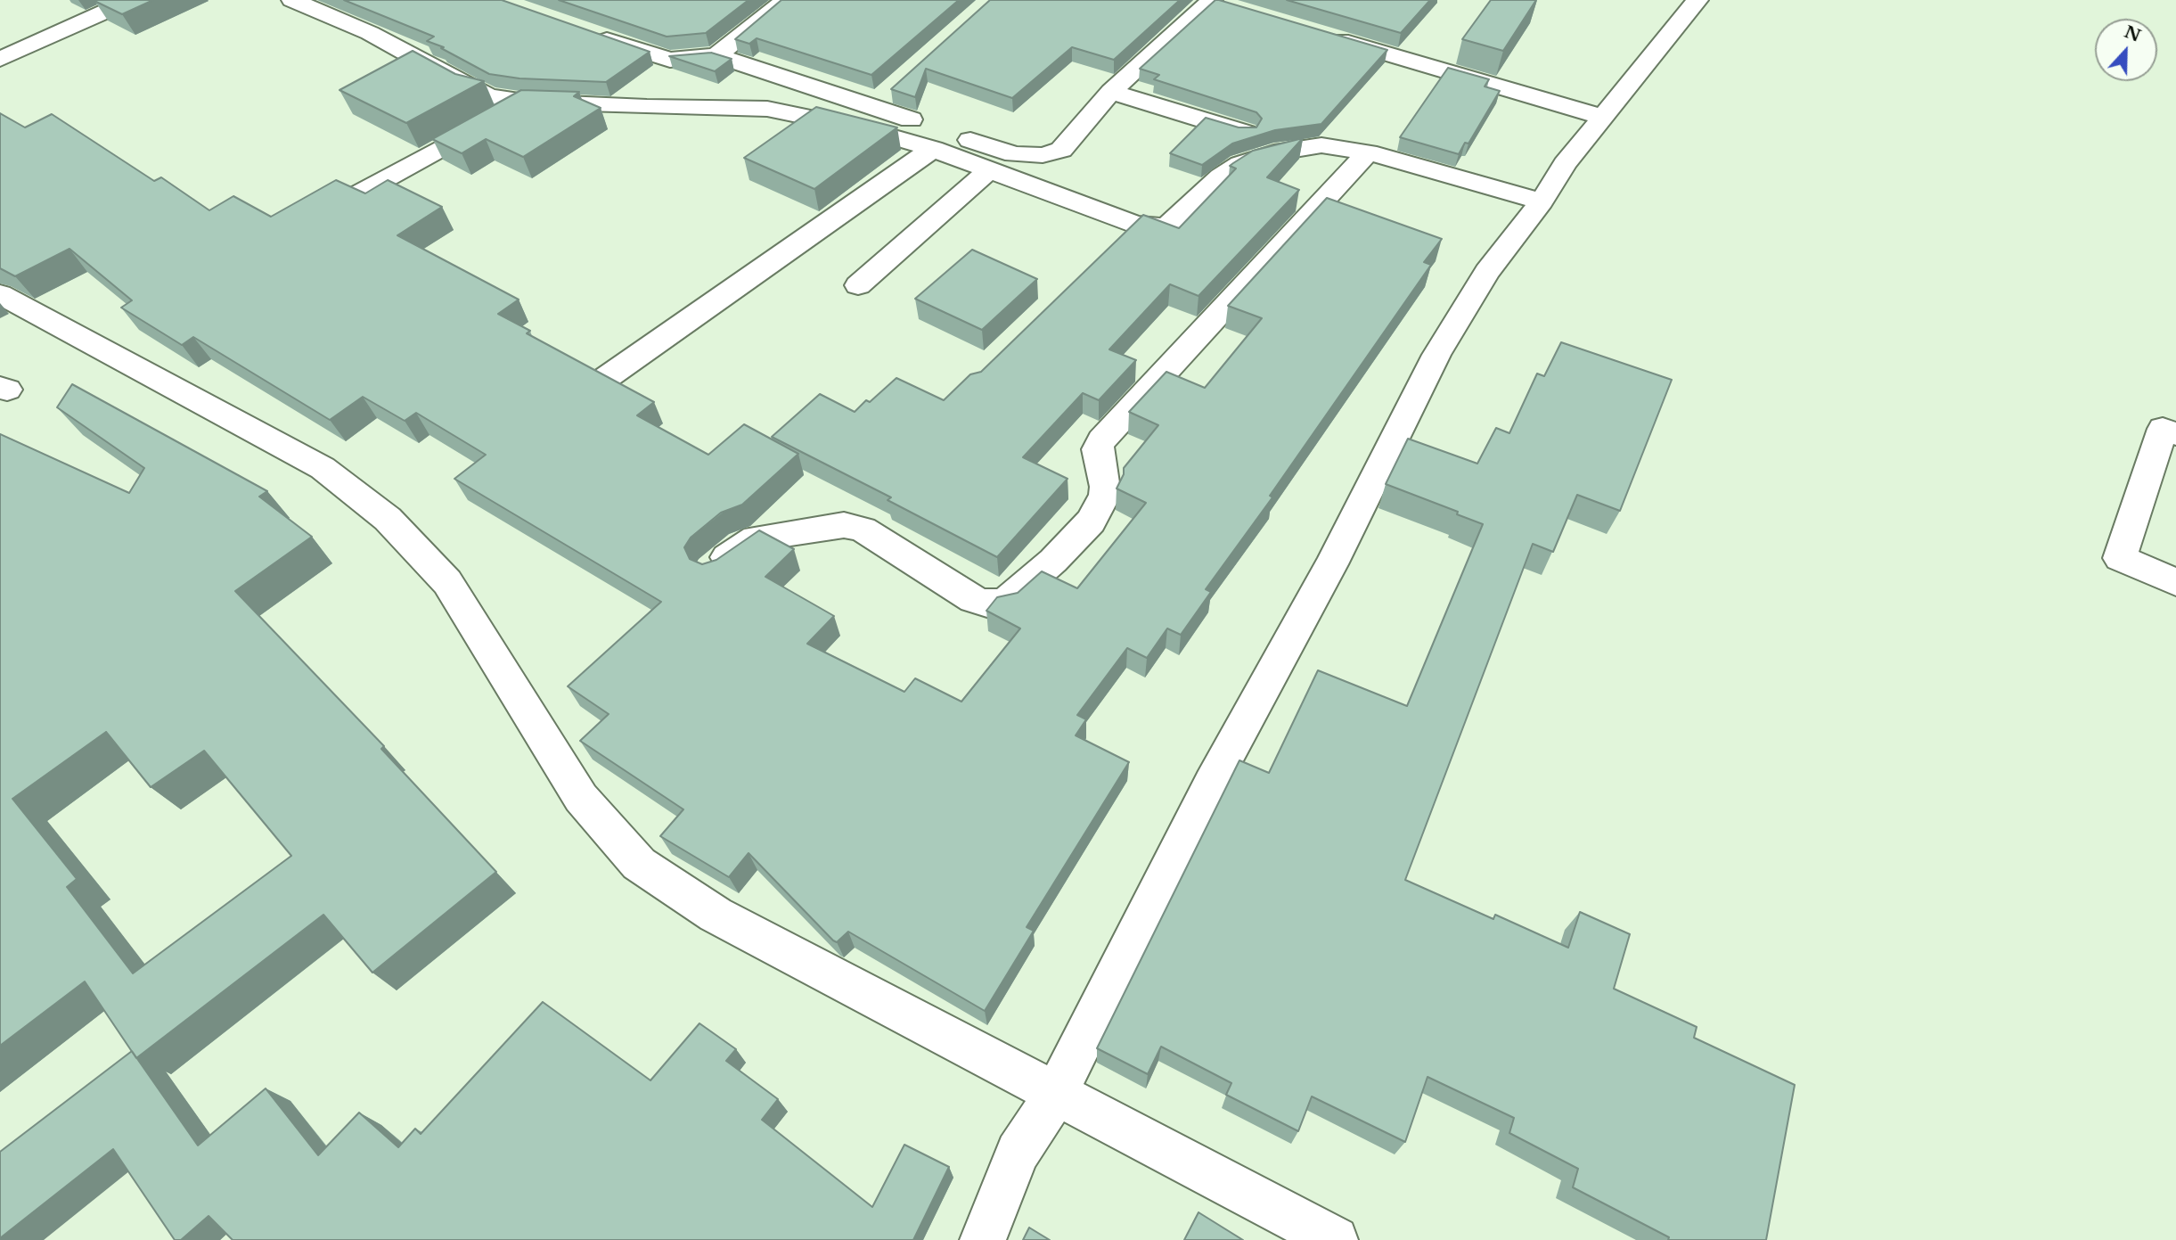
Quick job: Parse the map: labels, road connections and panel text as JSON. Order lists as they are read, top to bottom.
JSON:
{
  "north": "top"
}
